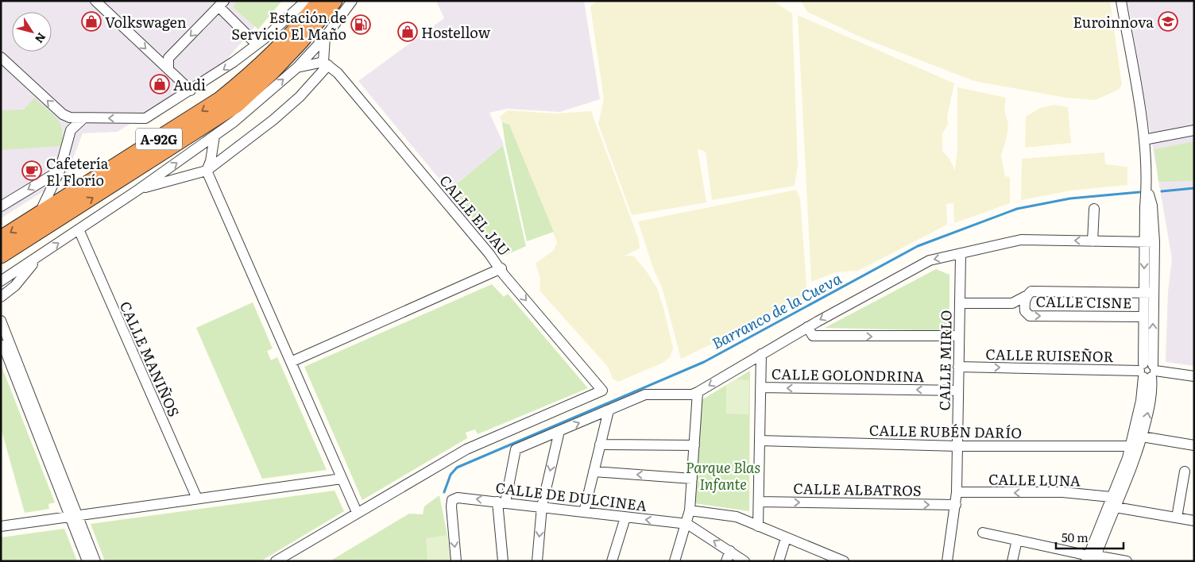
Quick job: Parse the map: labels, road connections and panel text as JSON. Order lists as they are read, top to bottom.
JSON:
{
  "streets": {
    "highway": ["A-92G"],
    "street": [
      "CALLE EL JAU",
      "CALLE CISNE",
      "CALLE RUISEÑOR",
      "CALLE MANIÑOS",
      "CALLE MIRLO",
      "CALLE GOLONDRINA",
      "CALLE RUBÉN DARÍO",
      "CALLE LUNA",
      "CALLE ALBATROS",
      "CALLE DE DULCINEA"
    ]
  },
  "crossings": [
    ["CALLE CISNE", "CALLE MIRLO"],
    ["CALLE RUISEÑOR", "CALLE MIRLO"],
    ["CALLE MIRLO", "CALLE GOLONDRINA"],
    ["CALLE MIRLO", "CALLE RUBÉN DARÍO"],
    ["CALLE MIRLO", "CALLE LUNA"],
    ["CALLE MIRLO", "CALLE ALBATROS"]
  ],
  "one_way": ["CALLE RUISEÑOR"],
  "water": ["Barranco de la Cueva"],
  "parks": ["Parque Blas Infante"],
  "places": {
    "shop": ["Volkswagen", "Hostellow", "Audi"],
    "school or university": ["Euroinnova"],
    "fuel station": ["Estación de Servicio El Maño"],
    "cafe": ["Cafetería El Florío"]
  },
  "scale_bar": "50 m",
  "north": "bottom right"
}
